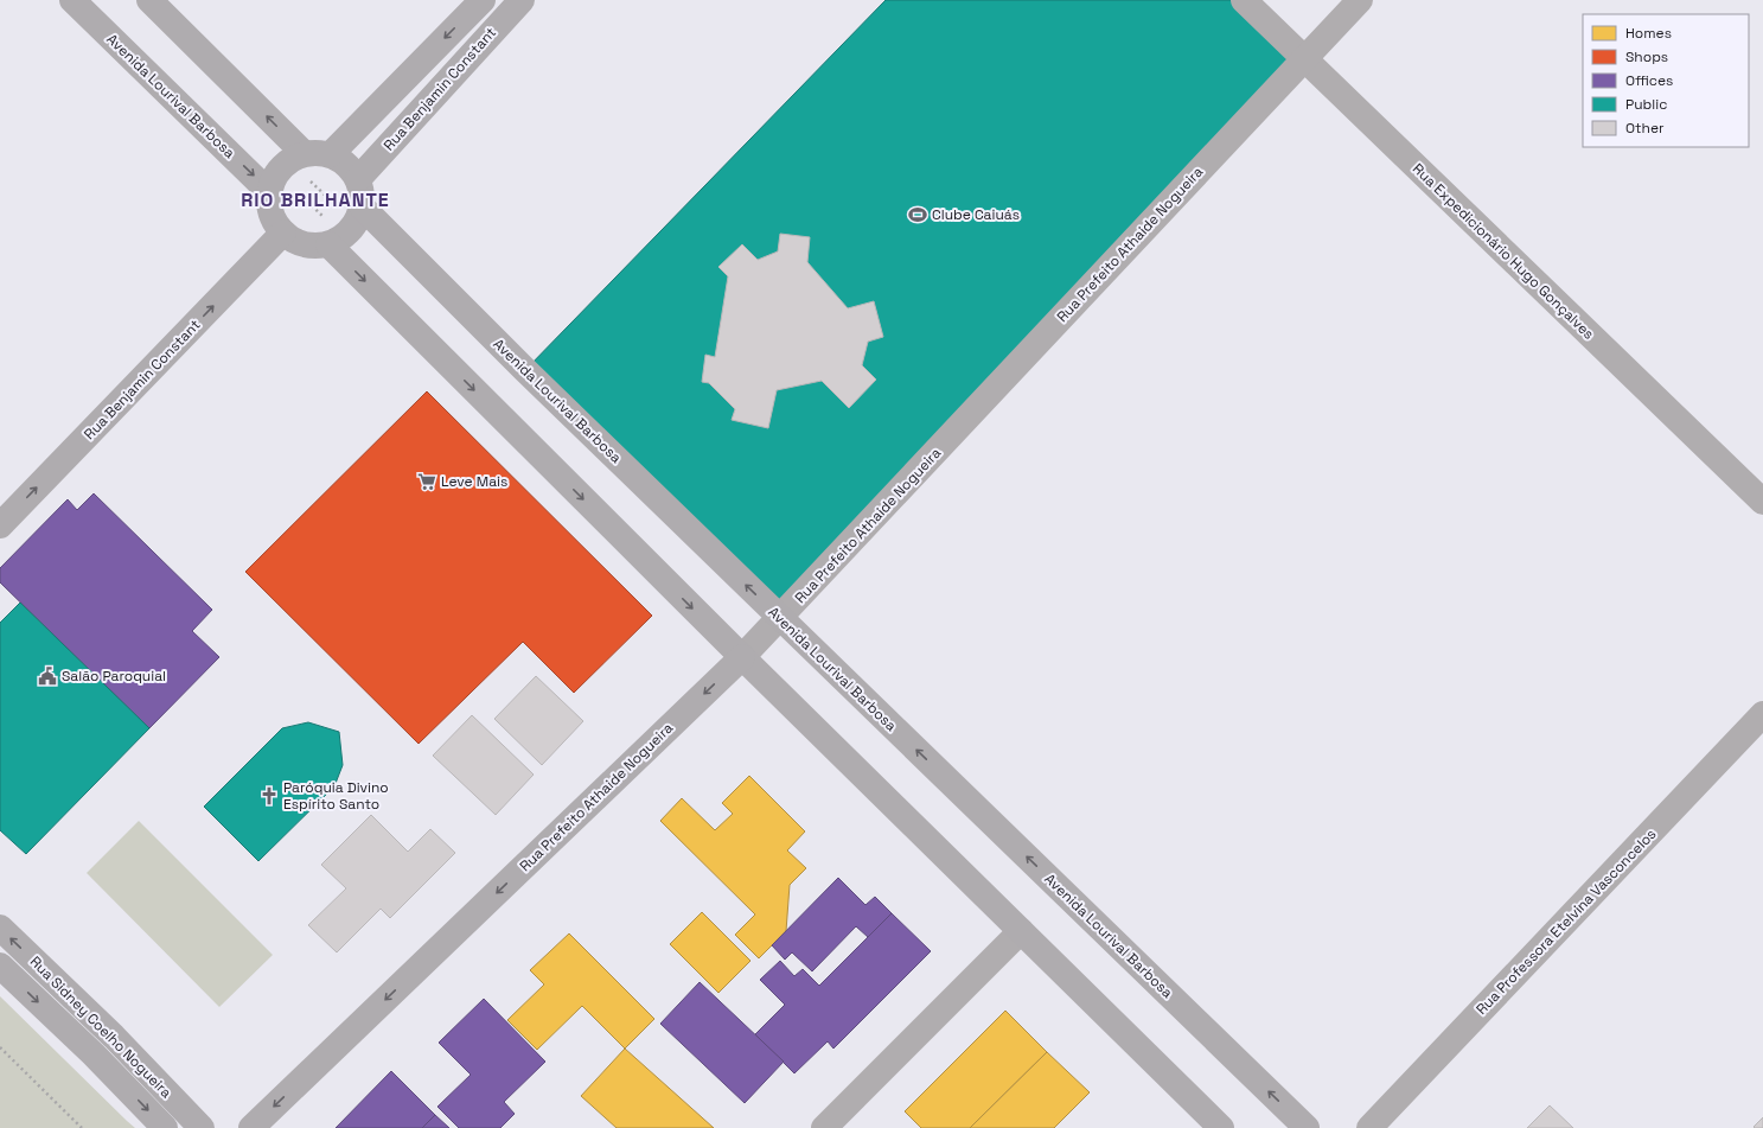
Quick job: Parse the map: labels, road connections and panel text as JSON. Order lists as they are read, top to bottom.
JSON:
{
  "streets": {
    "main road": [
      "Rua Benjamin Constant",
      "Avenida Lourival Barbosa",
      "Rua Prefeito Athaide Nogueira",
      "Rua Sidney Coelho Nogueira"
    ],
    "street": ["Rua Expedicionário Hugo Gonçalves", "Rua Professora Etelvina Vasconcelos"]
  },
  "crossings": [
    ["Rua Benjamin Constant", "Avenida Lourival Barbosa"],
    ["Avenida Lourival Barbosa", "Rua Prefeito Athaide Nogueira"],
    ["Rua Prefeito Athaide Nogueira", "Rua Expedicionário Hugo Gonçalves"]
  ],
  "one_way": ["Rua Prefeito Athaide Nogueira"],
  "districts": ["RIO BRILHANTE"],
  "places": {
    "sports": ["Clube Caiuás"],
    "supermarket": ["Leve Mais"],
    "public building": ["Salão Paroquial"],
    "church": ["Paróquia Divino Espírito Santo"]
  },
  "legend": [
    "Homes",
    "Shops",
    "Offices",
    "Public",
    "Other"
  ]
}
